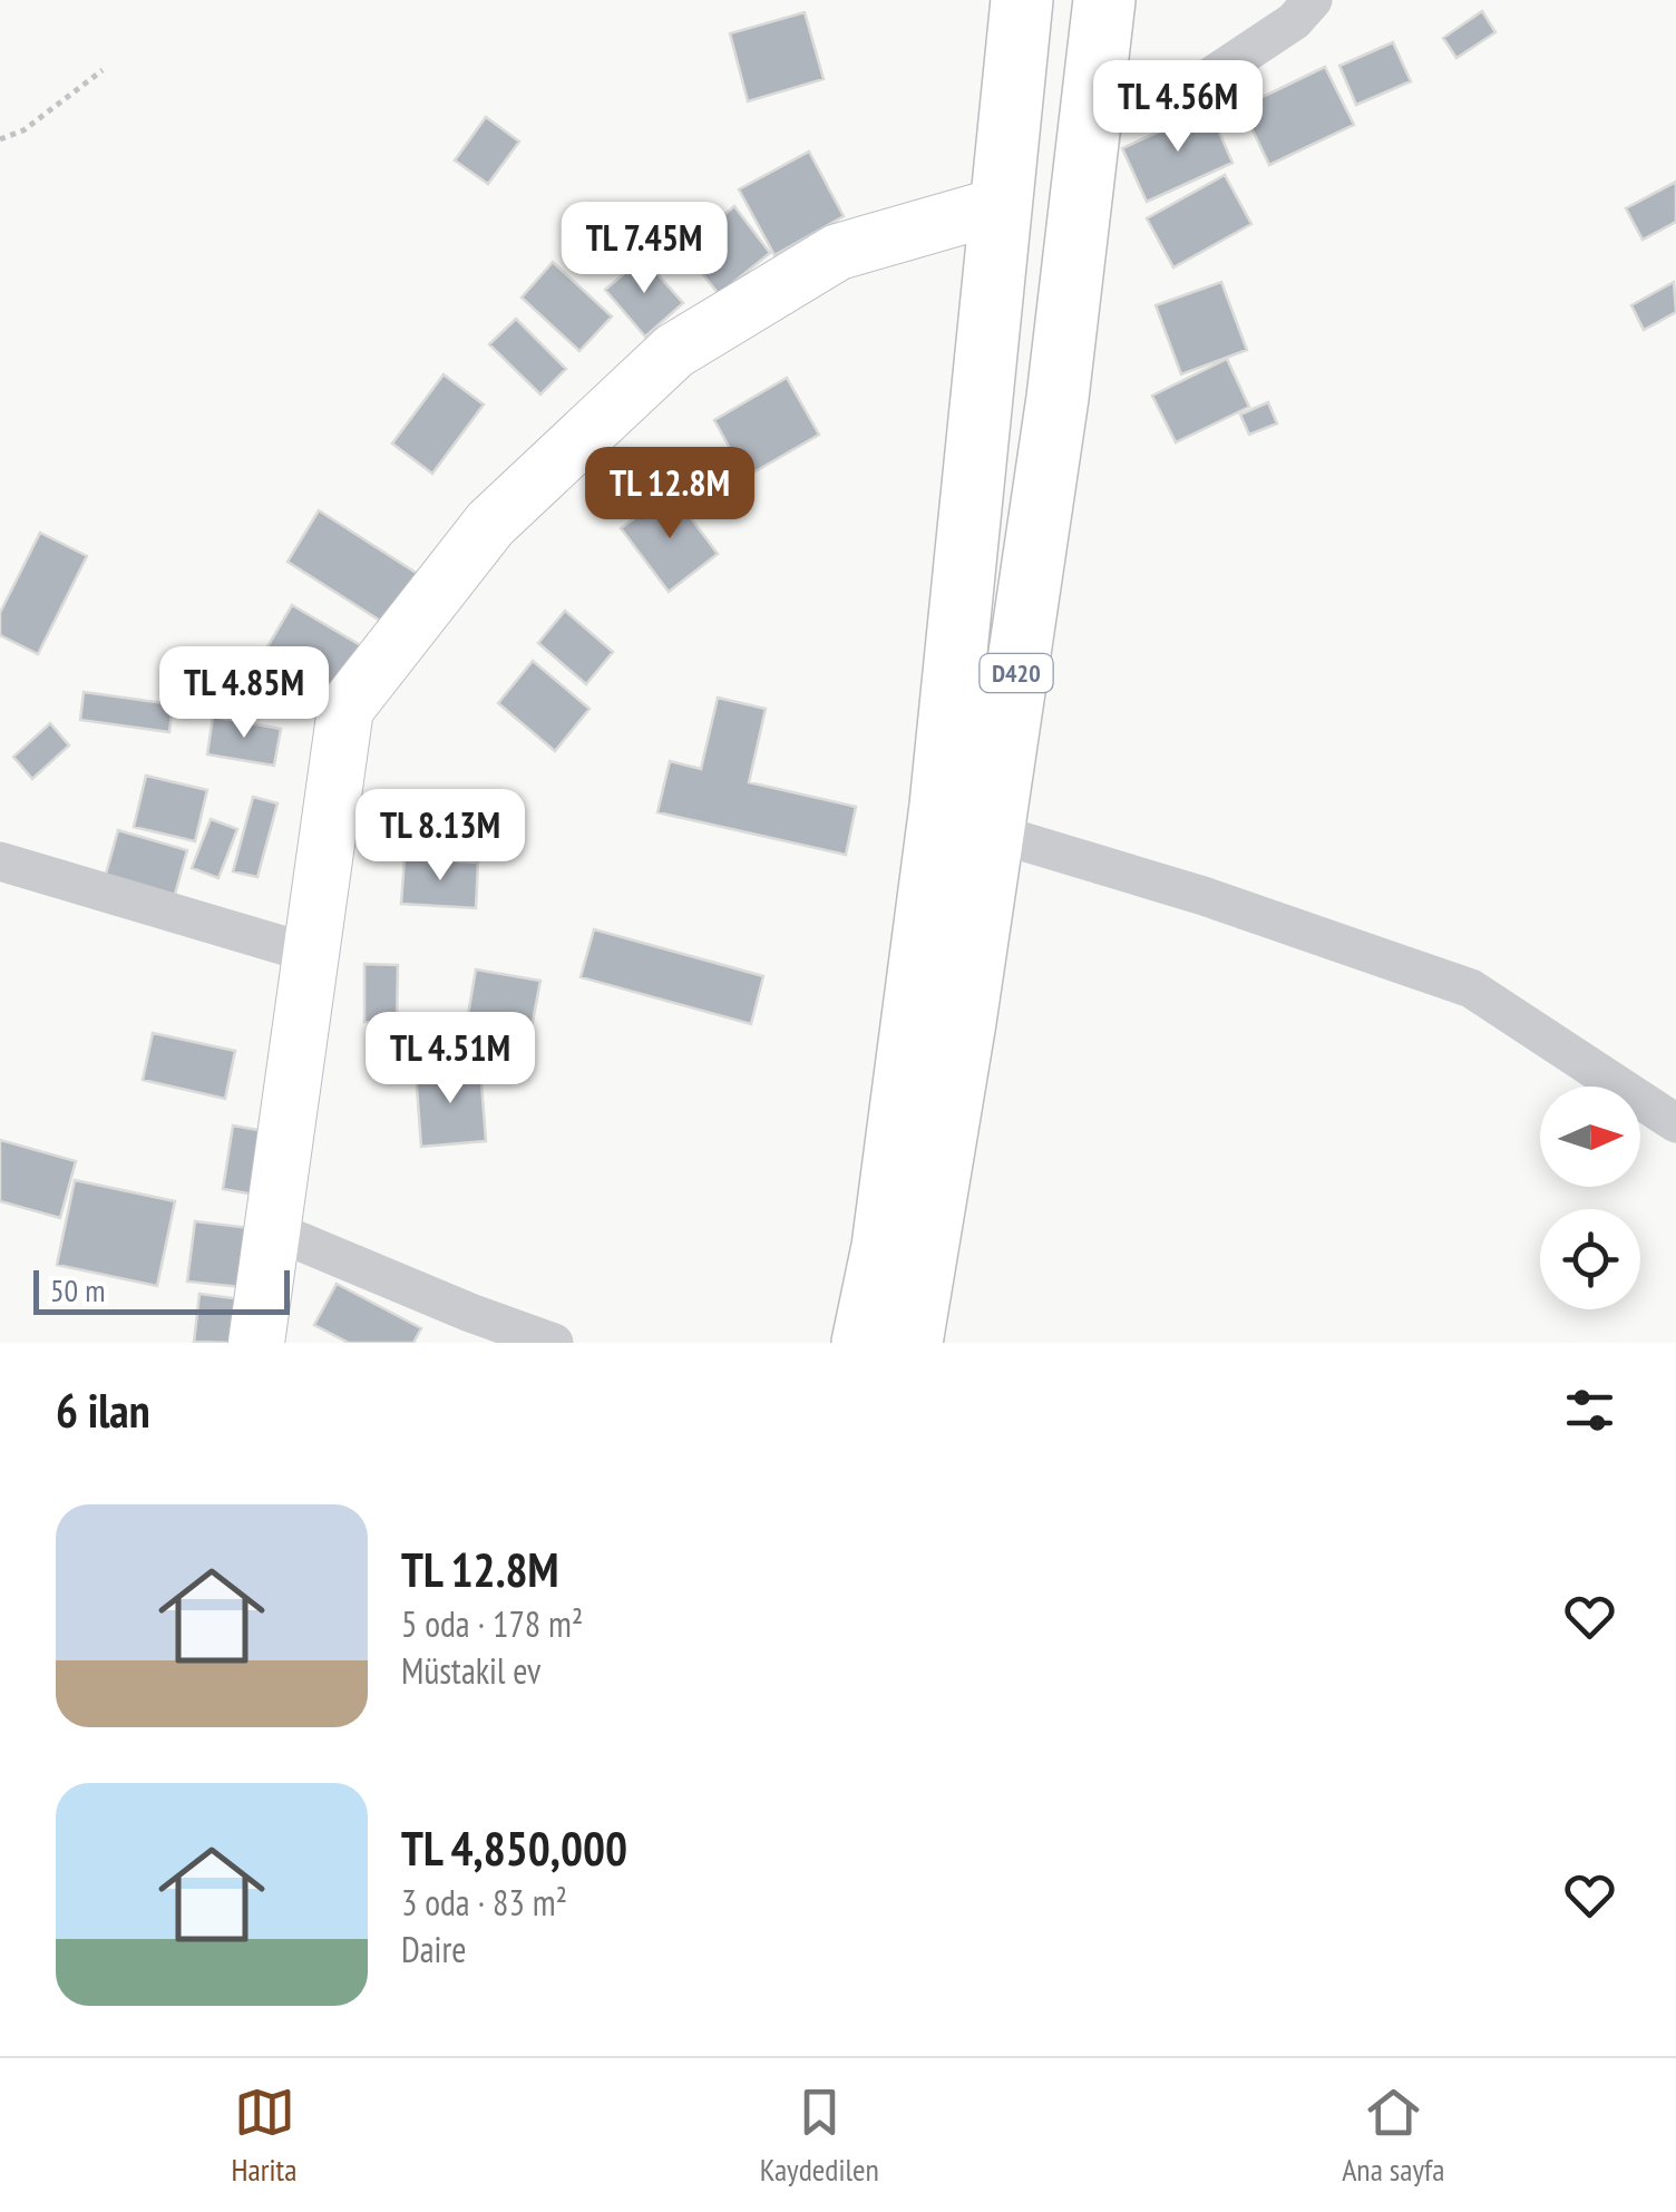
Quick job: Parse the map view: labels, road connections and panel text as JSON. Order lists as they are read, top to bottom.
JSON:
{
  "streets": {
    "highway": ["D420"]
  },
  "scale_bar": "50 m",
  "north": "right",
  "page": {
    "price": [
      "TL 4.56M",
      "TL 7.45M",
      "TL 12.8M",
      "TL 4.85M",
      "TL 8.13M",
      "TL 4.51M"
    ],
    "scale": "50 m",
    "heading": "6 ilan",
    "list": [
      {
        "name": "TL 12.8M",
        "note": "5 oda · 178 m² · Müstakil ev"
      },
      {
        "name": "TL 4,850,000",
        "note": "3 oda · 83 m² · Daire"
      }
    ],
    "tabs": ["Harita", "Kaydedilen", "Ana sayfa"]
  }
}
